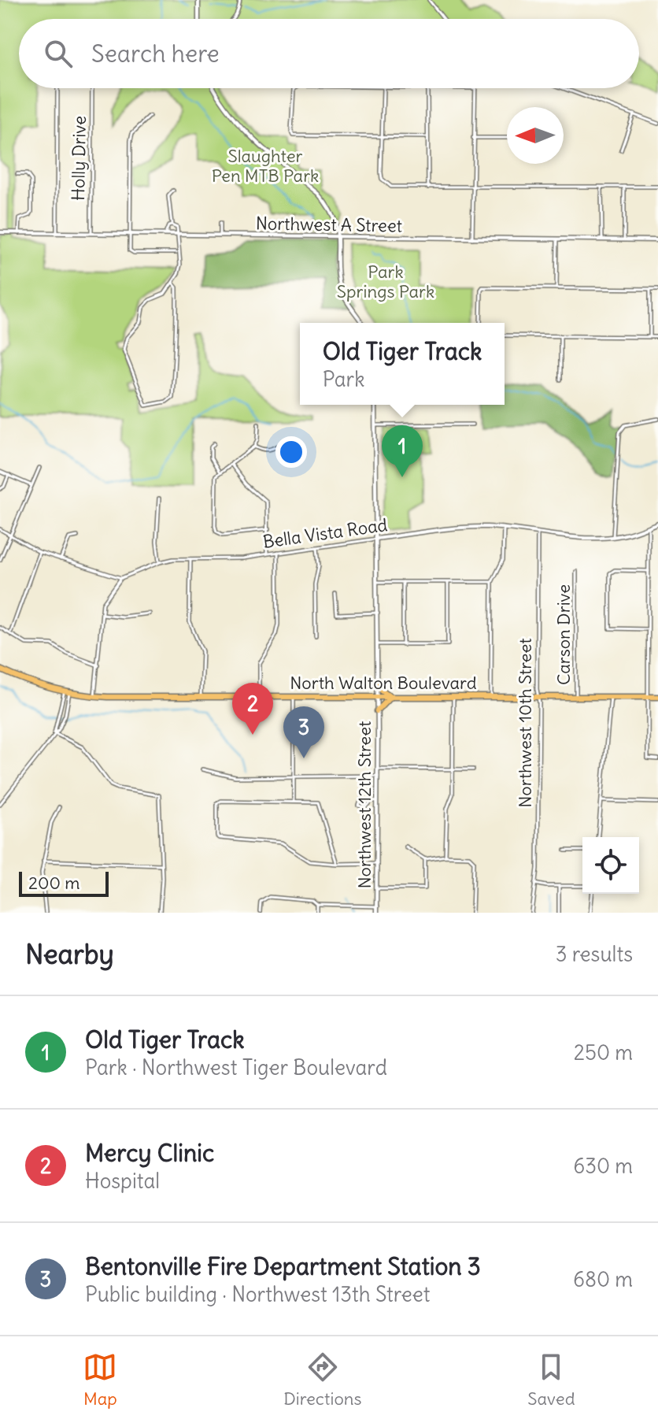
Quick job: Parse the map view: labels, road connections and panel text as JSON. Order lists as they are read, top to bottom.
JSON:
{
  "streets": {
    "main road": ["North Walton Boulevard"],
    "street": [
      "Holly Drive",
      "Northwest A Street",
      "Bella Vista Road",
      "Carson Drive",
      "Northwest 10th Street",
      "Northwest 12th Street"
    ]
  },
  "crossings": [
    ["Holly Drive", "Northwest A Street"],
    ["Bella Vista Road", "Northwest 10th Street"],
    ["Bella Vista Road", "Northwest 12th Street"],
    ["Carson Drive", "North Walton Boulevard"],
    ["North Walton Boulevard", "Northwest 10th Street"],
    ["North Walton Boulevard", "Northwest 12th Street"]
  ],
  "parks": ["Slaughter Pen MTB Park", "Park Springs Park"],
  "scale_bar": "200 m",
  "north": "left",
  "page": {
    "search": "Search here",
    "popup": ["Old Tiger Track", "Park"],
    "pins": ["1", "2", "3"],
    "scale": "200 m",
    "heading": ["Nearby", "3 results"],
    "list": [
      {
        "mark": "1",
        "name": "Old Tiger Track",
        "note": "Park · Northwest Tiger Boulevard",
        "value": "250 m"
      },
      {
        "mark": "2",
        "name": "Mercy Clinic",
        "note": "Hospital",
        "value": "630 m"
      },
      {
        "mark": "3",
        "name": "Bentonville Fire Department Station 3",
        "note": "Public building · Northwest 13th Street",
        "value": "680 m"
      }
    ],
    "nav": ["Map", "Directions", "Saved"]
  }
}
